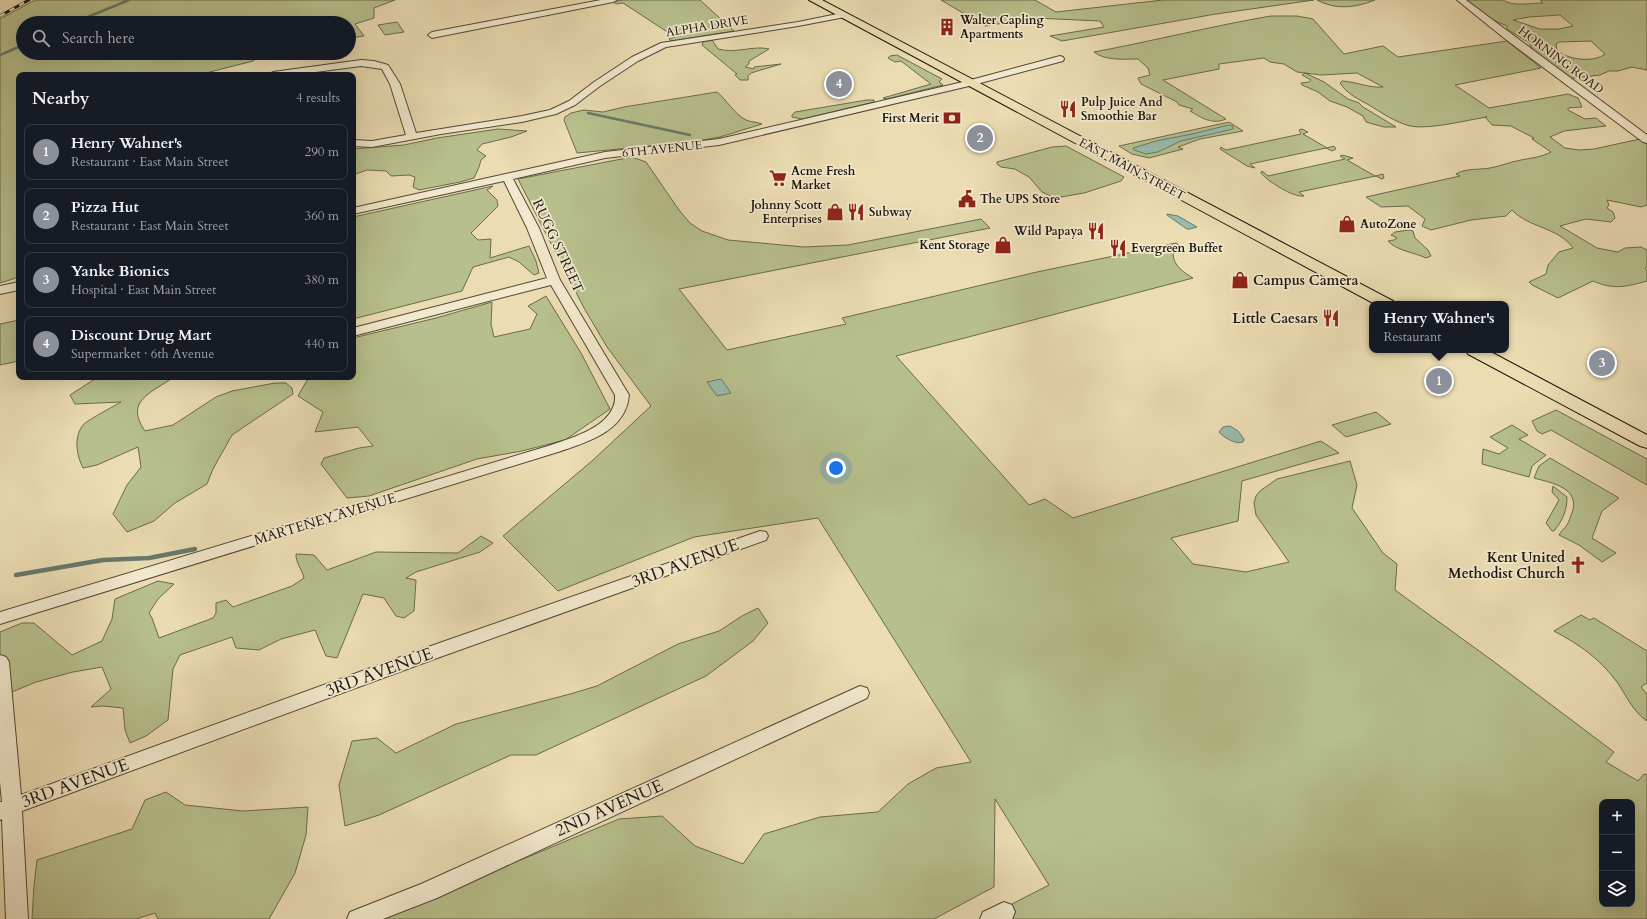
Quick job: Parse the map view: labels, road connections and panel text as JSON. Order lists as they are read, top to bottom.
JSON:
{
  "streets": {
    "main road": ["EAST MAIN STREET"],
    "street": [
      "ALPHA DRIVE",
      "HORNING ROAD",
      "6TH AVENUE",
      "RUGG STREET",
      "MARTENEY AVENUE",
      "3RD AVENUE",
      "2ND AVENUE"
    ]
  },
  "crossings": [
    ["ALPHA DRIVE", "EAST MAIN STREET"],
    ["6TH AVENUE", "EAST MAIN STREET"],
    ["6TH AVENUE", "RUGG STREET"],
    ["RUGG STREET", "MARTENEY AVENUE"]
  ],
  "places": {
    "building": ["Walter Capling Apartments"],
    "restaurant": [
      "Pulp Juice And Smoothie Bar",
      "Subway",
      "Wild Papaya",
      "Evergreen Buffet",
      "Little Caesars"
    ],
    "bank": ["First Merit"],
    "supermarket": ["Acme Fresh Market"],
    "public building": ["The UPS Store"],
    "shop": [
      "Johnny Scott Enterprises",
      "AutoZone",
      "Kent Storage",
      "Campus Camera"
    ],
    "church": ["Kent United Methodist Church"]
  },
  "page": {
    "search": "Search here",
    "pins": [
      "4",
      "2",
      "3",
      "1"
    ],
    "heading": ["Nearby", "4 results"],
    "list": [
      {
        "mark": "1",
        "name": "Henry Wahner's",
        "note": "Restaurant · East Main Street",
        "value": "290 m"
      },
      {
        "mark": "2",
        "name": "Pizza Hut",
        "note": "Restaurant · East Main Street",
        "value": "360 m"
      },
      {
        "mark": "3",
        "name": "Yanke Bionics",
        "note": "Hospital · East Main Street",
        "value": "380 m"
      },
      {
        "mark": "4",
        "name": "Discount Drug Mart",
        "note": "Supermarket · 6th Avenue",
        "value": "440 m"
      }
    ],
    "popup": ["Henry Wahner's", "Restaurant"],
    "map_buttons": ["+", "−"]
  }
}
